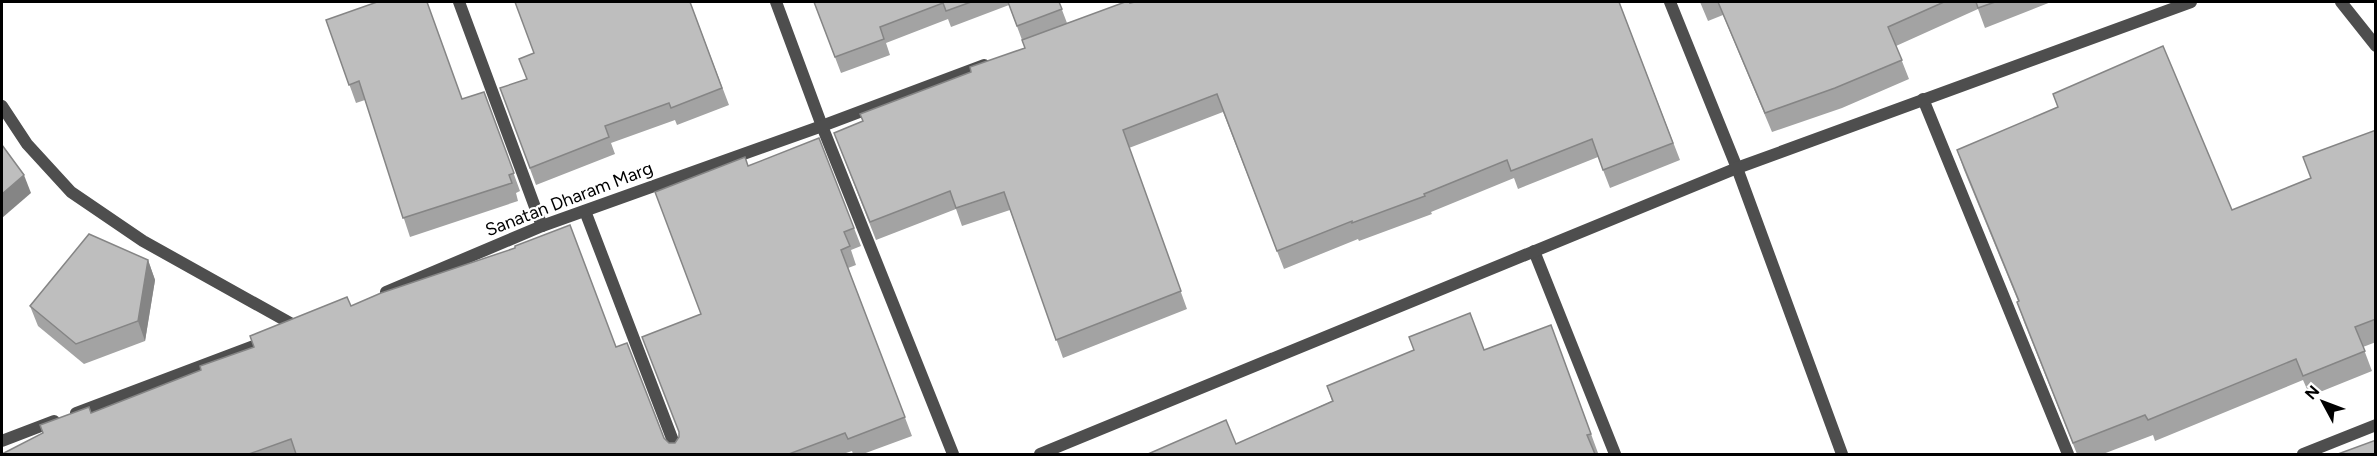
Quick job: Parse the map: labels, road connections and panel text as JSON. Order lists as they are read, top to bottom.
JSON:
{
  "streets": {
    "street": ["Sanatan Dharam Marg"]
  },
  "north": "top left"
}
